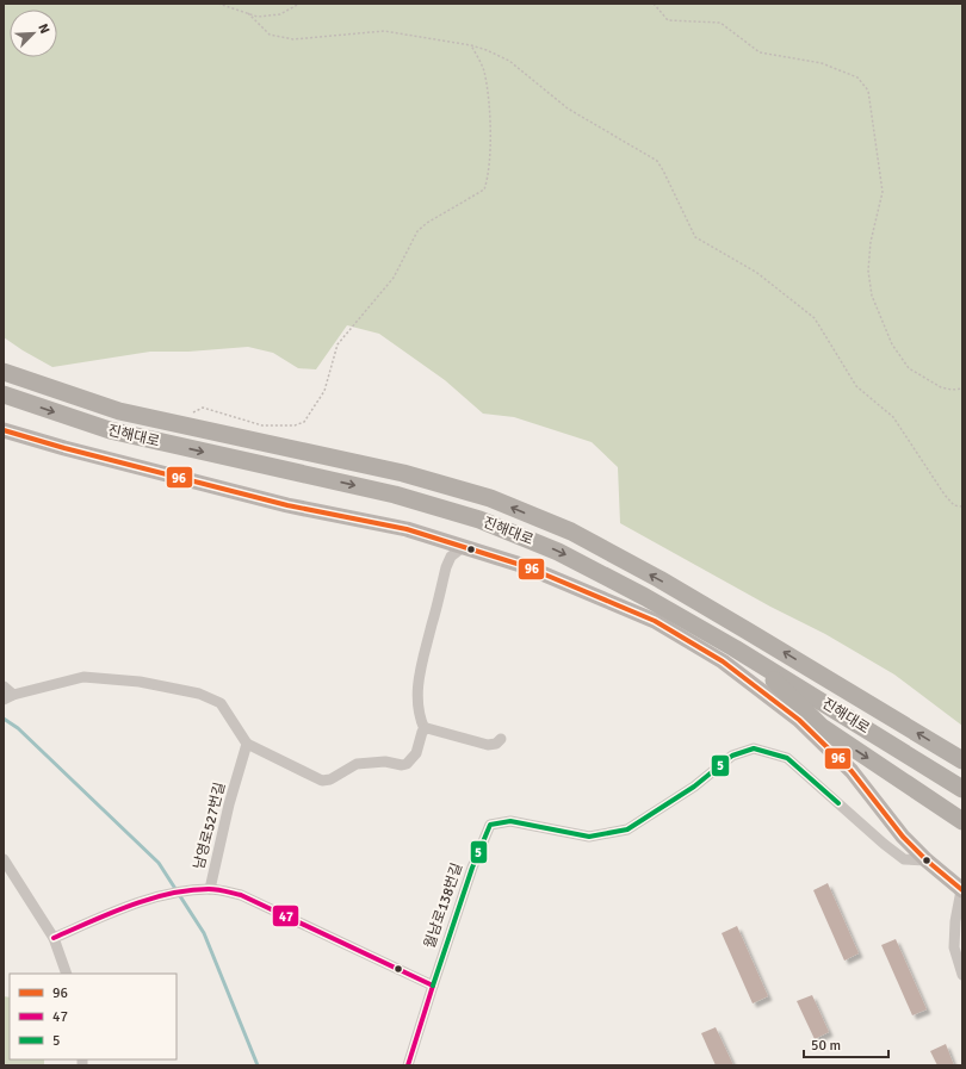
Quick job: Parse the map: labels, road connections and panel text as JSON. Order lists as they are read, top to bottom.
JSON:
{
  "streets": {
    "highway": ["진해대로"],
    "street": ["남영로527번길", "월남로138번길"]
  },
  "crossings": [
    ["남영로527번길", "월남로138번길"]
  ],
  "lines": ["transit line 96", "transit line 5", "transit line 47"],
  "legend": ["96", "47", "5"],
  "scale_bar": "50 m",
  "north": "top right"
}
